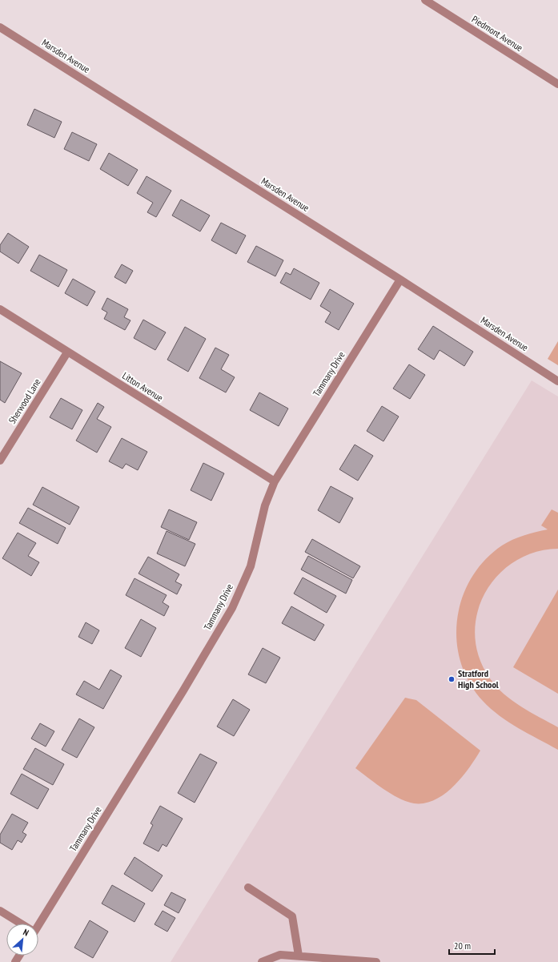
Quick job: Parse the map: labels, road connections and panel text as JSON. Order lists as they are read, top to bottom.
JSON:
{
  "streets": {
    "street": [
      "Piedmont Avenue",
      "Marsden Avenue",
      "Tammany Drive",
      "Litton Avenue",
      "Sherwood Lane"
    ]
  },
  "crossings": [
    ["Marsden Avenue", "Tammany Drive"],
    ["Tammany Drive", "Litton Avenue"],
    ["Litton Avenue", "Sherwood Lane"]
  ],
  "places": ["Stratford High School"],
  "scale_bar": "20 m",
  "north": "top right"
}
